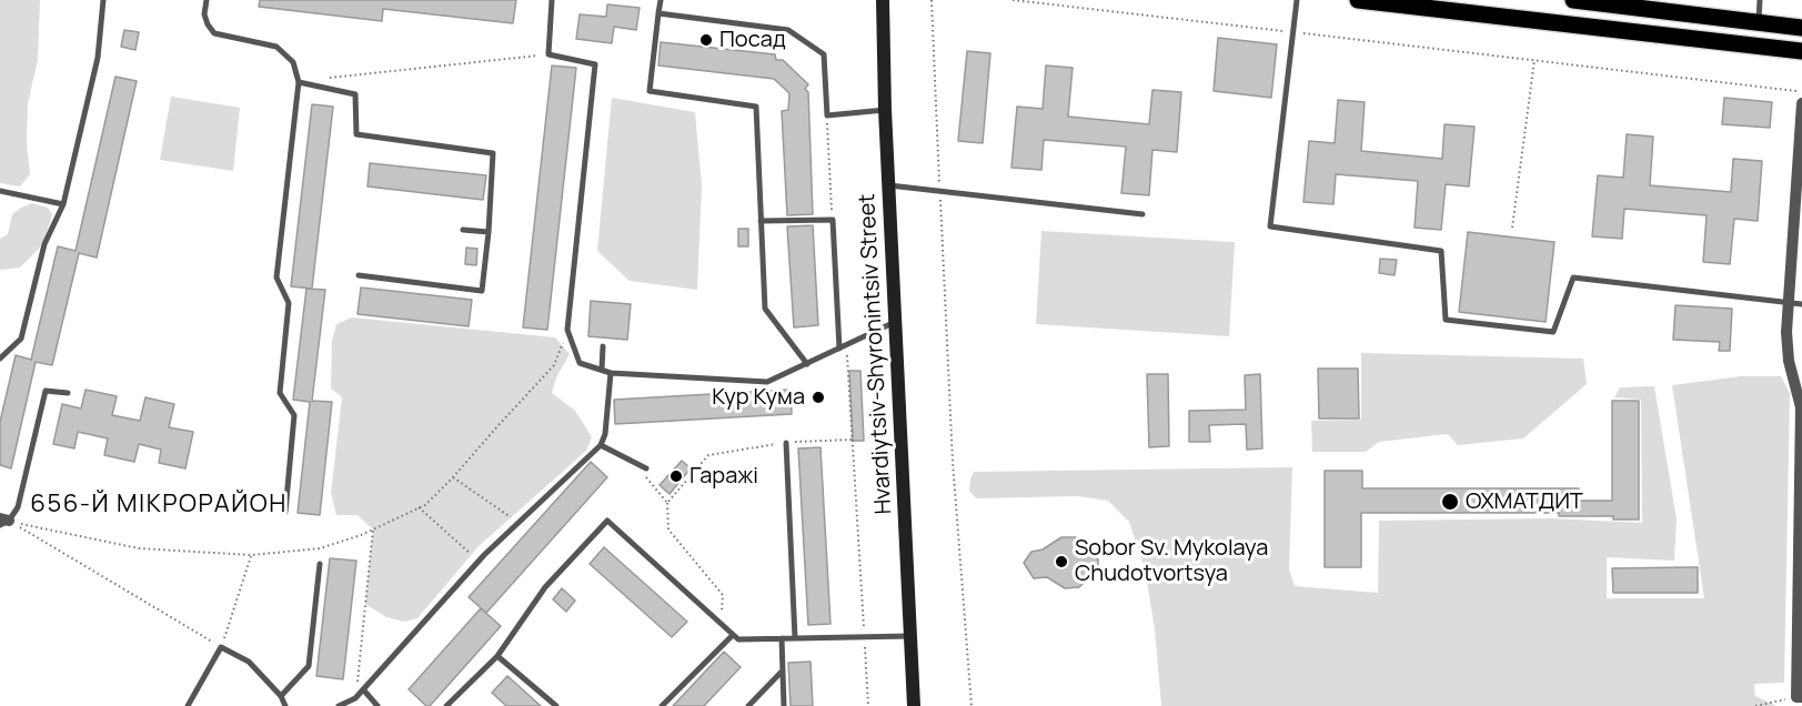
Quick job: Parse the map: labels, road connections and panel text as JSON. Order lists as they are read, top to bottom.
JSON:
{
  "streets": {
    "main road": ["Hvardiytsiv-Shyronintsiv Street"]
  },
  "districts": ["656-Й МІКРОРАЙОН"],
  "places": [
    "Посад",
    "Кур Кума",
    "Гаражі",
    "ОХМАТДИТ",
    "Sobor Sv. Mykolaya Chudotvortsya"
  ]
}
